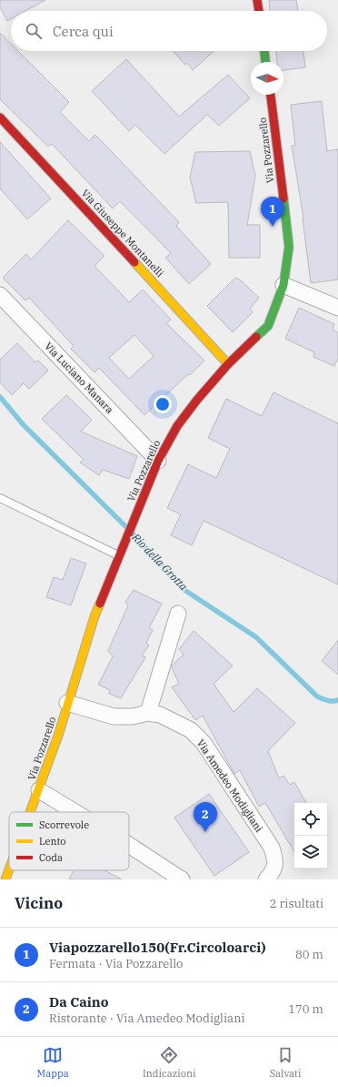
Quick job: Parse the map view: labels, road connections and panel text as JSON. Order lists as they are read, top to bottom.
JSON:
{
  "streets": {
    "street": [
      "Via Pozzarello",
      "Via Giuseppe Montanelli",
      "Via Luciano Manara",
      "Via Amedeo Modigliani"
    ]
  },
  "crossings": [
    ["Via Pozzarello", "Via Giuseppe Montanelli"],
    ["Via Pozzarello", "Via Luciano Manara"],
    ["Via Pozzarello", "Via Amedeo Modigliani"]
  ],
  "water": ["Rio della Grotta"],
  "legend": ["Scorrevole", "Lento", "Coda"],
  "north": "right",
  "page": {
    "search": "Cerca qui",
    "pins": ["1", "2"],
    "heading": ["Vicino", "2 risultati"],
    "list": [
      {
        "mark": "1",
        "name": "Viapozzarello150(Fr.Circoloarci)",
        "note": "Fermata · Via Pozzarello",
        "value": "80 m"
      },
      {
        "mark": "2",
        "name": "Da Caino",
        "note": "Ristorante · Via Amedeo Modigliani",
        "value": "170 m"
      }
    ],
    "nav": ["Mappa", "Indicazioni", "Salvati"]
  }
}
